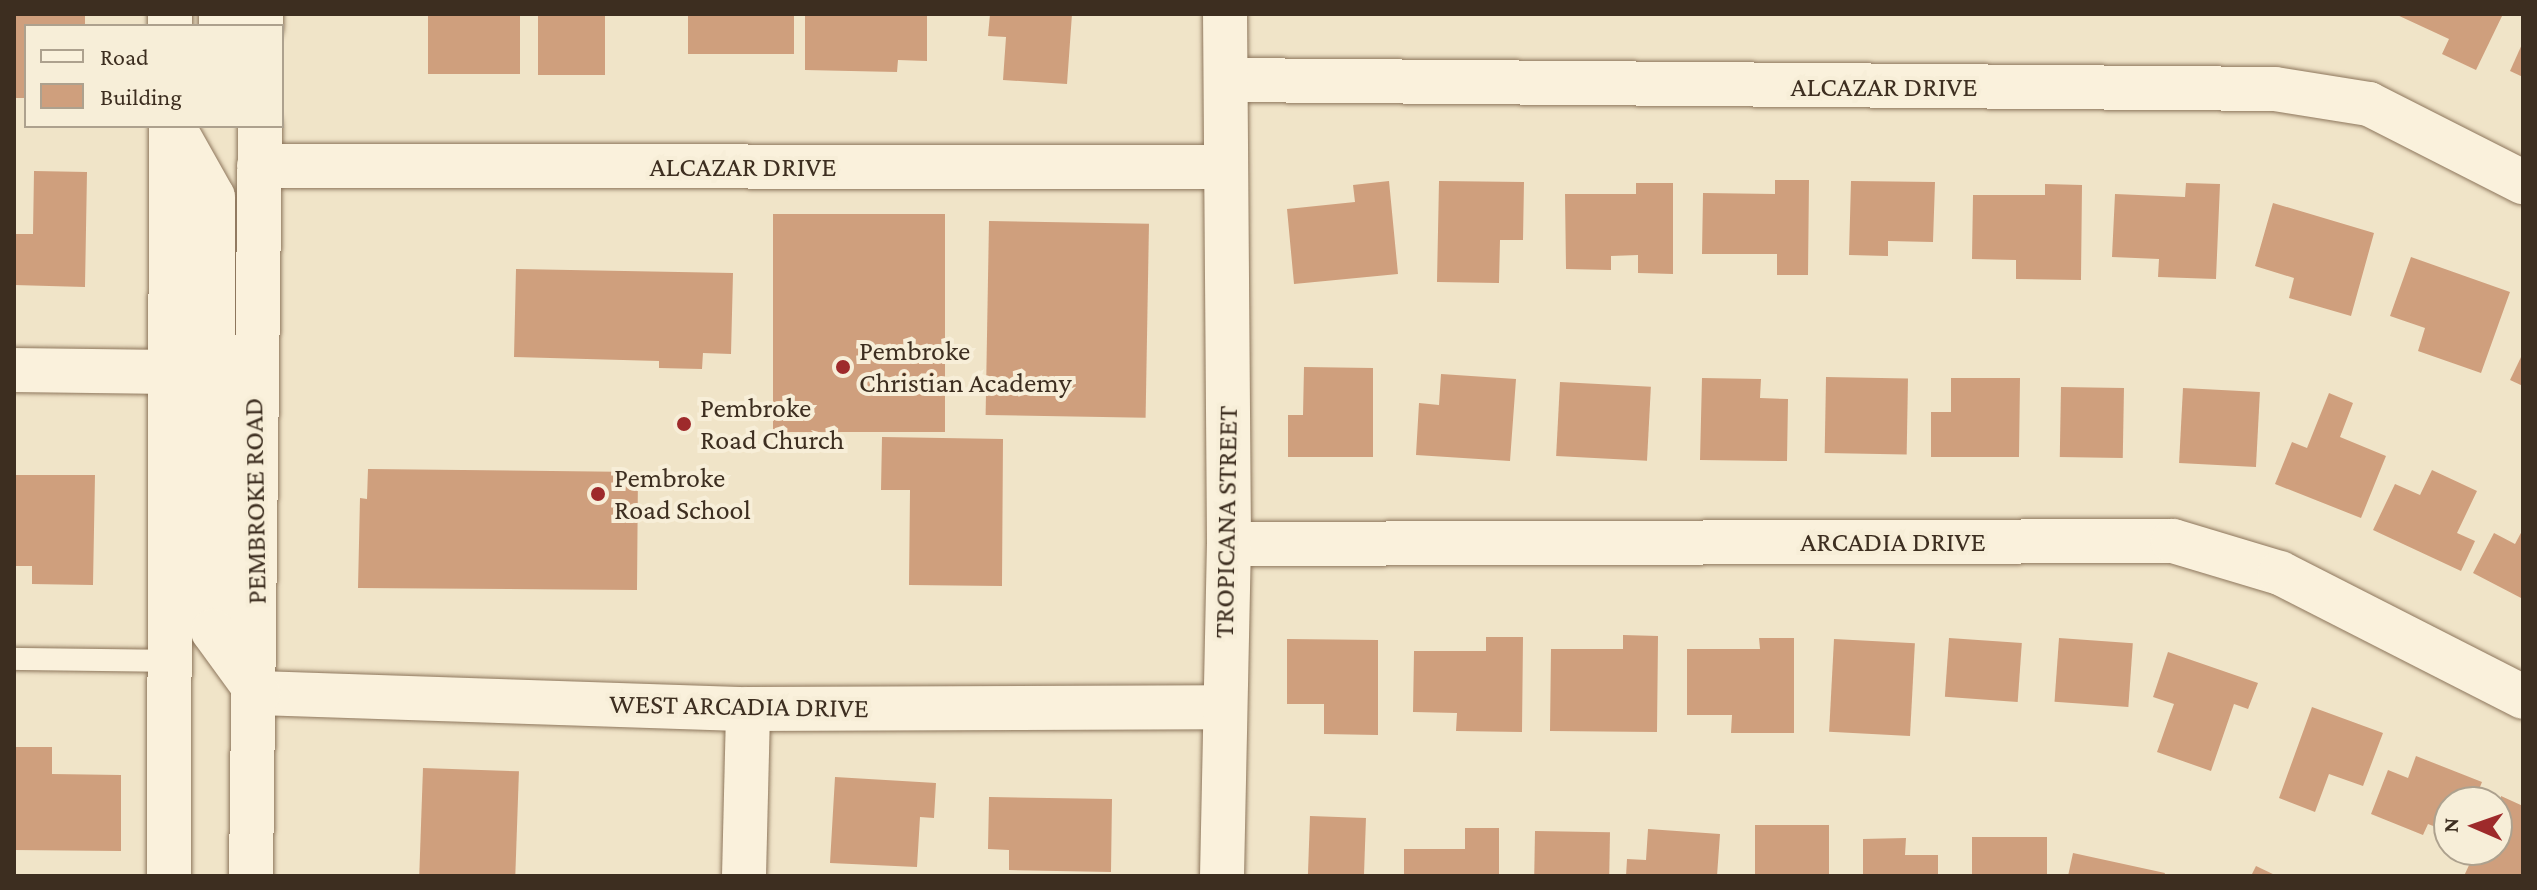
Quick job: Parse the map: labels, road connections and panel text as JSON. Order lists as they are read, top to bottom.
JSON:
{
  "streets": {
    "street": [
      "ALCAZAR DRIVE",
      "PEMBROKE ROAD",
      "TROPICANA STREET",
      "ARCADIA DRIVE",
      "WEST ARCADIA DRIVE"
    ]
  },
  "crossings": [
    ["ALCAZAR DRIVE", "PEMBROKE ROAD"],
    ["ALCAZAR DRIVE", "TROPICANA STREET"],
    ["PEMBROKE ROAD", "WEST ARCADIA DRIVE"],
    ["TROPICANA STREET", "ARCADIA DRIVE"],
    ["TROPICANA STREET", "WEST ARCADIA DRIVE"]
  ],
  "places": ["Pembroke Christian Academy", "Pembroke Road Church", "Pembroke Road School"],
  "legend": ["Road", "Building"],
  "north": "left"
}
